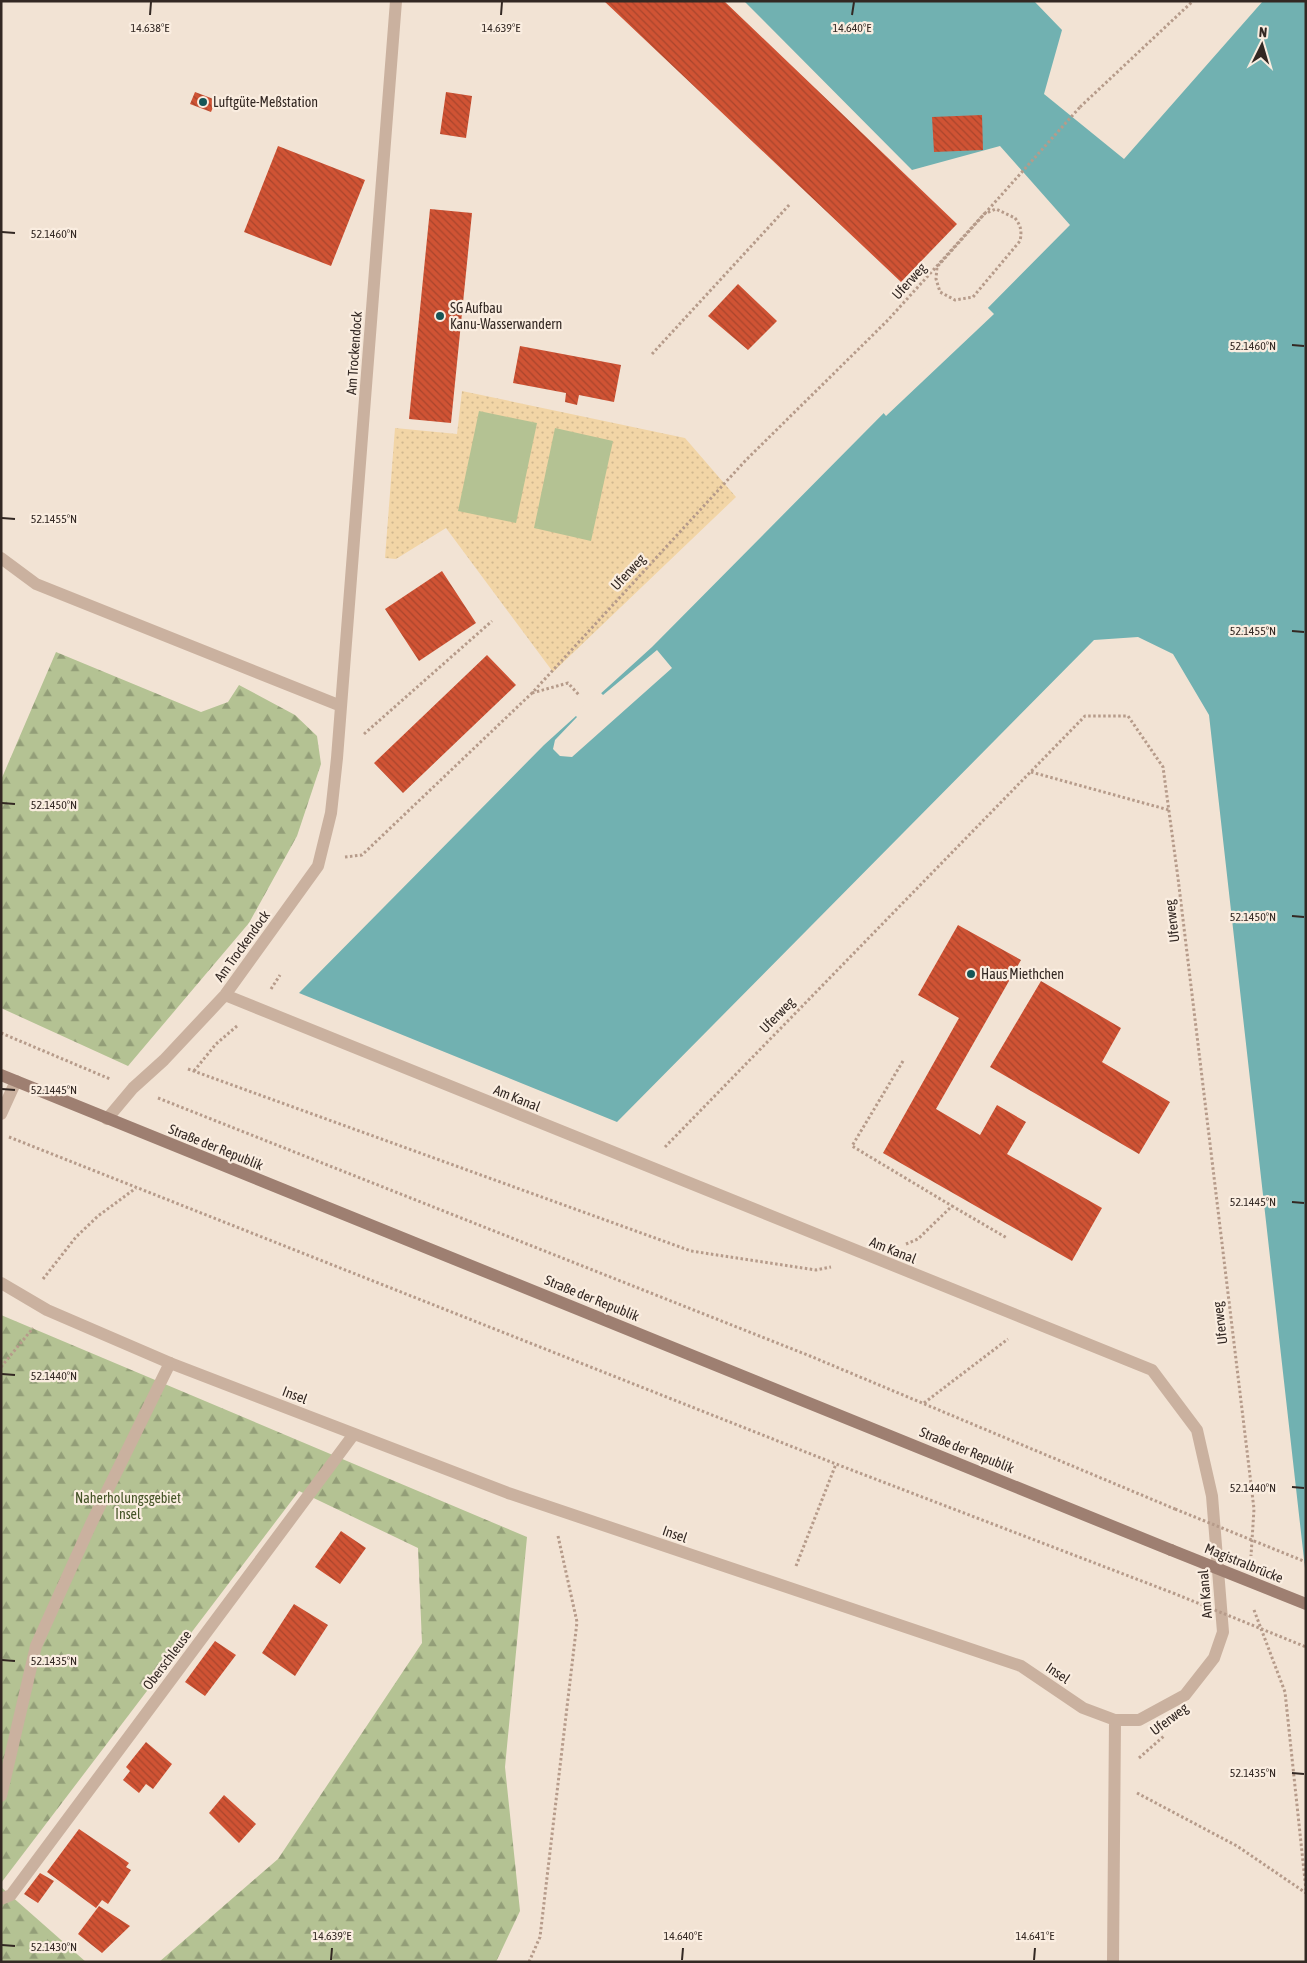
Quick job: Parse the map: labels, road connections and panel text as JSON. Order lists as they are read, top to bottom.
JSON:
{
  "streets": {
    "main road": ["Straße der Republik", "Magistralbrücke"],
    "street": [
      "Am Trockendock",
      "Am Kanal",
      "Insel",
      "Oberschleuse"
    ],
    "path": ["Uferweg"]
  },
  "crossings": [
    ["Uferweg", "Am Trockendock"],
    ["Uferweg", "Am Kanal"],
    ["Am Trockendock", "Am Kanal"],
    ["Am Trockendock", "Straße der Republik"],
    ["Am Kanal", "Insel"],
    ["Straße der Republik", "Magistralbrücke"],
    ["Insel", "Oberschleuse"]
  ],
  "parks": ["Naherholungsgebiet Insel"],
  "places": ["Luftgüte-Meßstation", "SG Aufbau Kanu-Wasserwandern", "Haus Miethchen"],
  "north": "top",
  "coordinates": [
    "14.638°E",
    "14.639°E",
    "14.640°E",
    "52.1460°N",
    "52.1455°N",
    "52.1450°N",
    "52.1445°N",
    "52.1440°N",
    "52.1435°N",
    "14.641°E",
    "52.1430°N"
  ]
}
